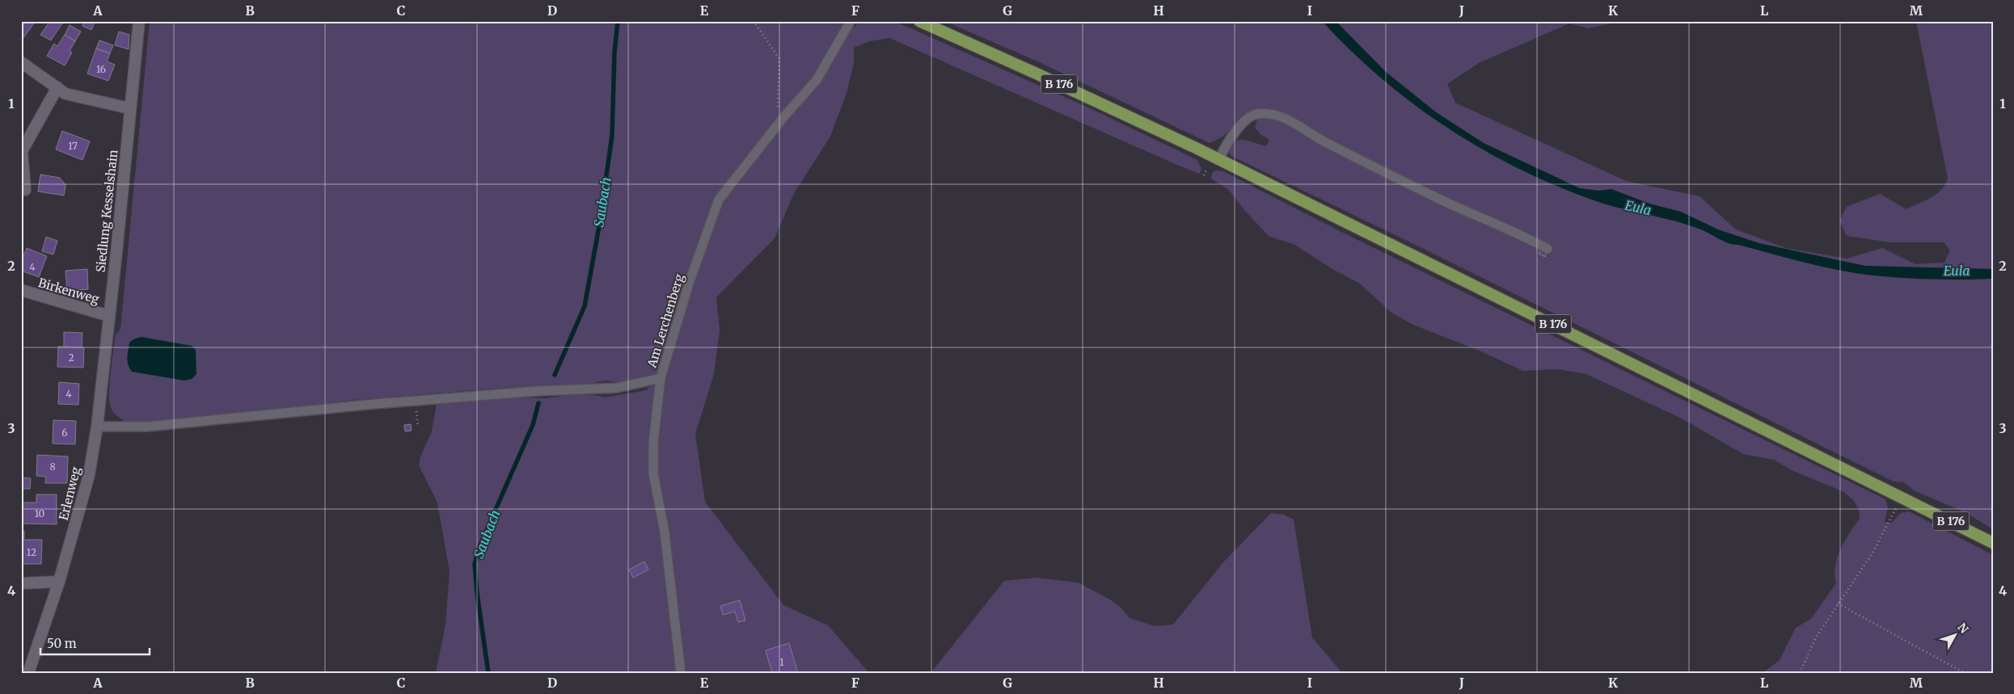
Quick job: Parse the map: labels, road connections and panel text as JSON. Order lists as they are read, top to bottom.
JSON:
{
  "streets": {
    "main road": ["B 176"],
    "street": ["Siedlung Kesselshain", "Birkenweg", "Erlenweg"],
    "lane": ["Am Lerchenberg"]
  },
  "crossings": [
    ["Siedlung Kesselshain", "Birkenweg"],
    ["Siedlung Kesselshain", "Erlenweg"],
    ["Birkenweg", "Erlenweg"]
  ],
  "water": ["Saubach", "Eula"],
  "house_numbers": [
    "16",
    "17",
    "4",
    "2",
    "4",
    "6",
    "8",
    "10",
    "12",
    "1"
  ],
  "scale_bar": "50 m",
  "north": "top right",
  "grid": {
    "columns": [
      "A",
      "B",
      "C",
      "D",
      "E",
      "F",
      "G",
      "H",
      "I",
      "J",
      "K",
      "L",
      "M"
    ],
    "rows": [
      "1",
      "2",
      "3",
      "4"
    ]
  }
}
